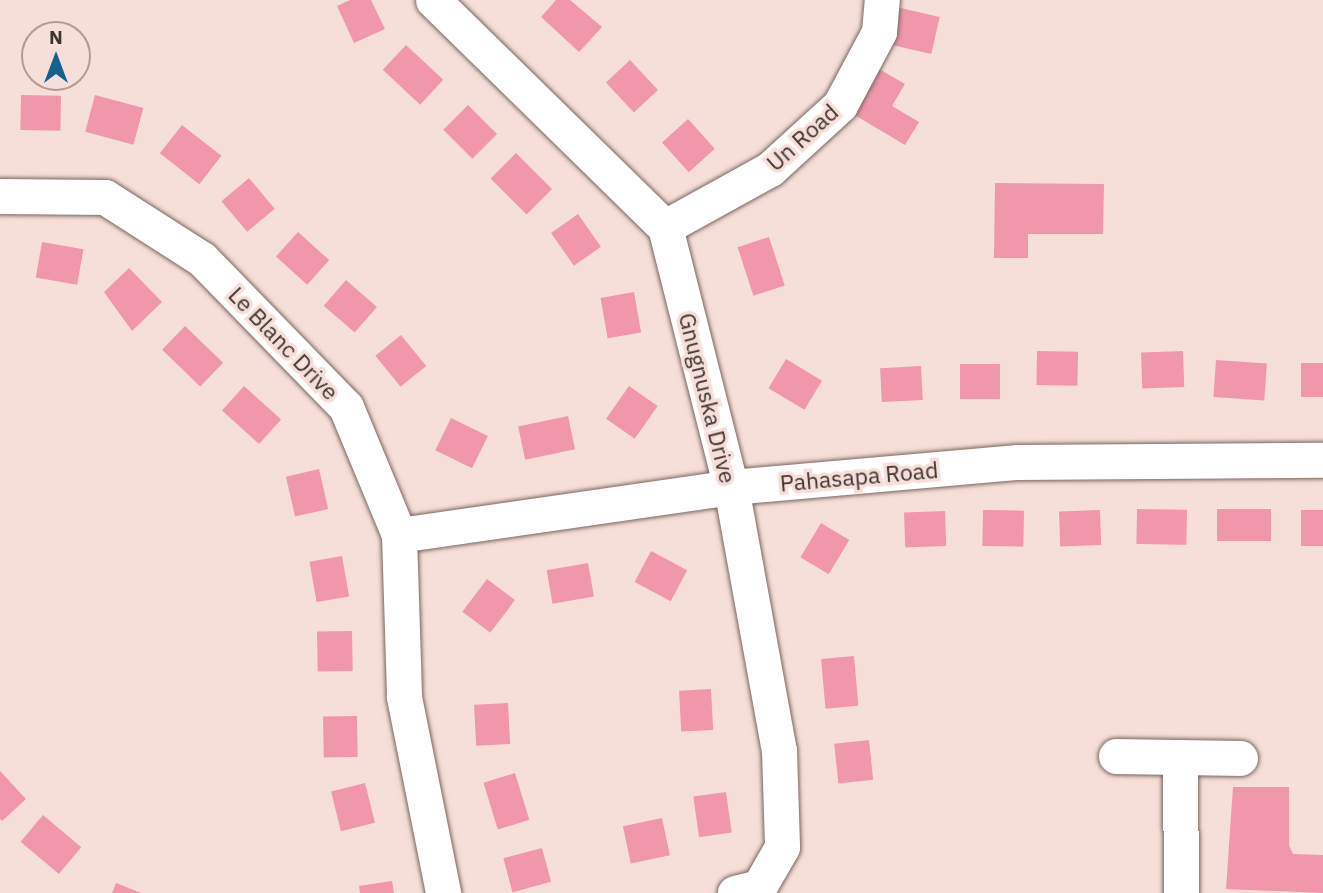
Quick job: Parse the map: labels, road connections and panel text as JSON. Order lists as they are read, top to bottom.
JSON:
{
  "streets": {
    "street": [
      "Un Road",
      "Le Blanc Drive",
      "Gnugnuska Drive",
      "Pahasapa Road"
    ]
  },
  "crossings": [
    ["Un Road", "Gnugnuska Drive"],
    ["Le Blanc Drive", "Pahasapa Road"],
    ["Gnugnuska Drive", "Pahasapa Road"]
  ],
  "north": "top"
}
